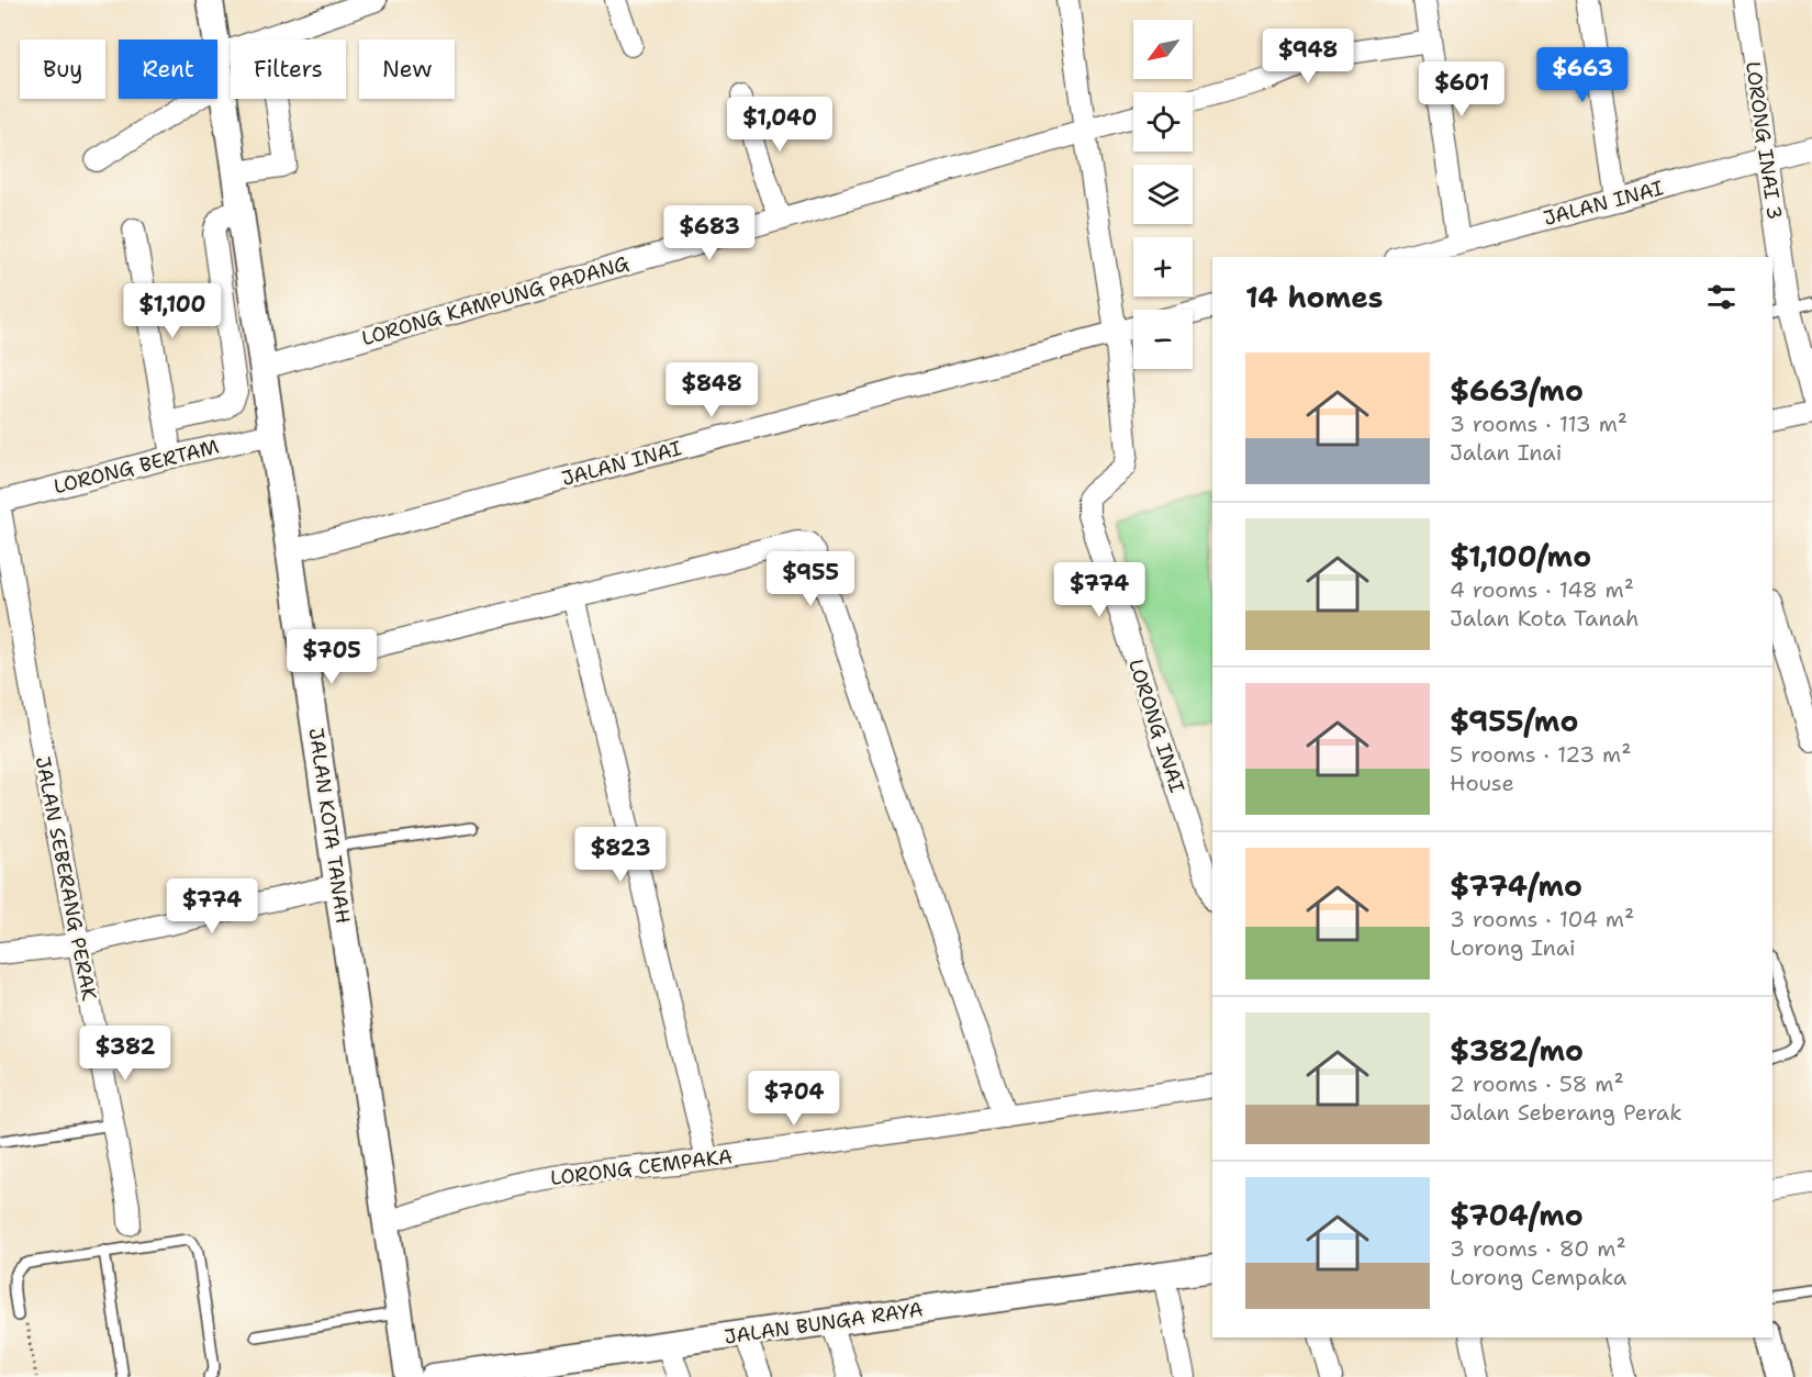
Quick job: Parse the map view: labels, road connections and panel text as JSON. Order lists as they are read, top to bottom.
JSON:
{
  "streets": {
    "street": [
      "LORONG INAI 3",
      "JALAN INAI",
      "LORONG KAMPUNG PADANG",
      "LORONG BERTAM",
      "LORONG INAI",
      "JALAN KOTA TANAH",
      "JALAN SEBERANG PERAK",
      "LORONG CEMPAKA",
      "JALAN BUNGA RAYA"
    ]
  },
  "crossings": [
    ["LORONG INAI 3", "JALAN INAI"],
    ["JALAN INAI", "LORONG INAI"],
    ["JALAN INAI", "JALAN KOTA TANAH"],
    ["LORONG KAMPUNG PADANG", "LORONG INAI"],
    ["LORONG KAMPUNG PADANG", "JALAN KOTA TANAH"],
    ["LORONG BERTAM", "JALAN KOTA TANAH"],
    ["JALAN KOTA TANAH", "LORONG CEMPAKA"]
  ],
  "north": "bottom left",
  "page": {
    "map_buttons": ["+", "−"],
    "price": [
      "$948",
      "$663",
      "$601",
      "$1,040",
      "$683",
      "$1,100",
      "$848",
      "$955",
      "$774",
      "$705",
      "$823",
      "$774",
      "$382",
      "$704"
    ],
    "chip": [
      "Buy",
      "Rent",
      "Filters",
      "New"
    ],
    "heading": "14 homes",
    "list": [
      {
        "name": "$663/mo",
        "note": "3 rooms · 113 m² · Jalan Inai"
      },
      {
        "name": "$1,100/mo",
        "note": "4 rooms · 148 m² · Jalan Kota Tanah"
      },
      {
        "name": "$955/mo",
        "note": "5 rooms · 123 m² · House"
      },
      {
        "name": "$774/mo",
        "note": "3 rooms · 104 m² · Lorong Inai"
      },
      {
        "name": "$382/mo",
        "note": "2 rooms · 58 m² · Jalan Seberang Perak"
      },
      {
        "name": "$704/mo",
        "note": "3 rooms · 80 m² · Lorong Cempaka"
      }
    ]
  }
}
